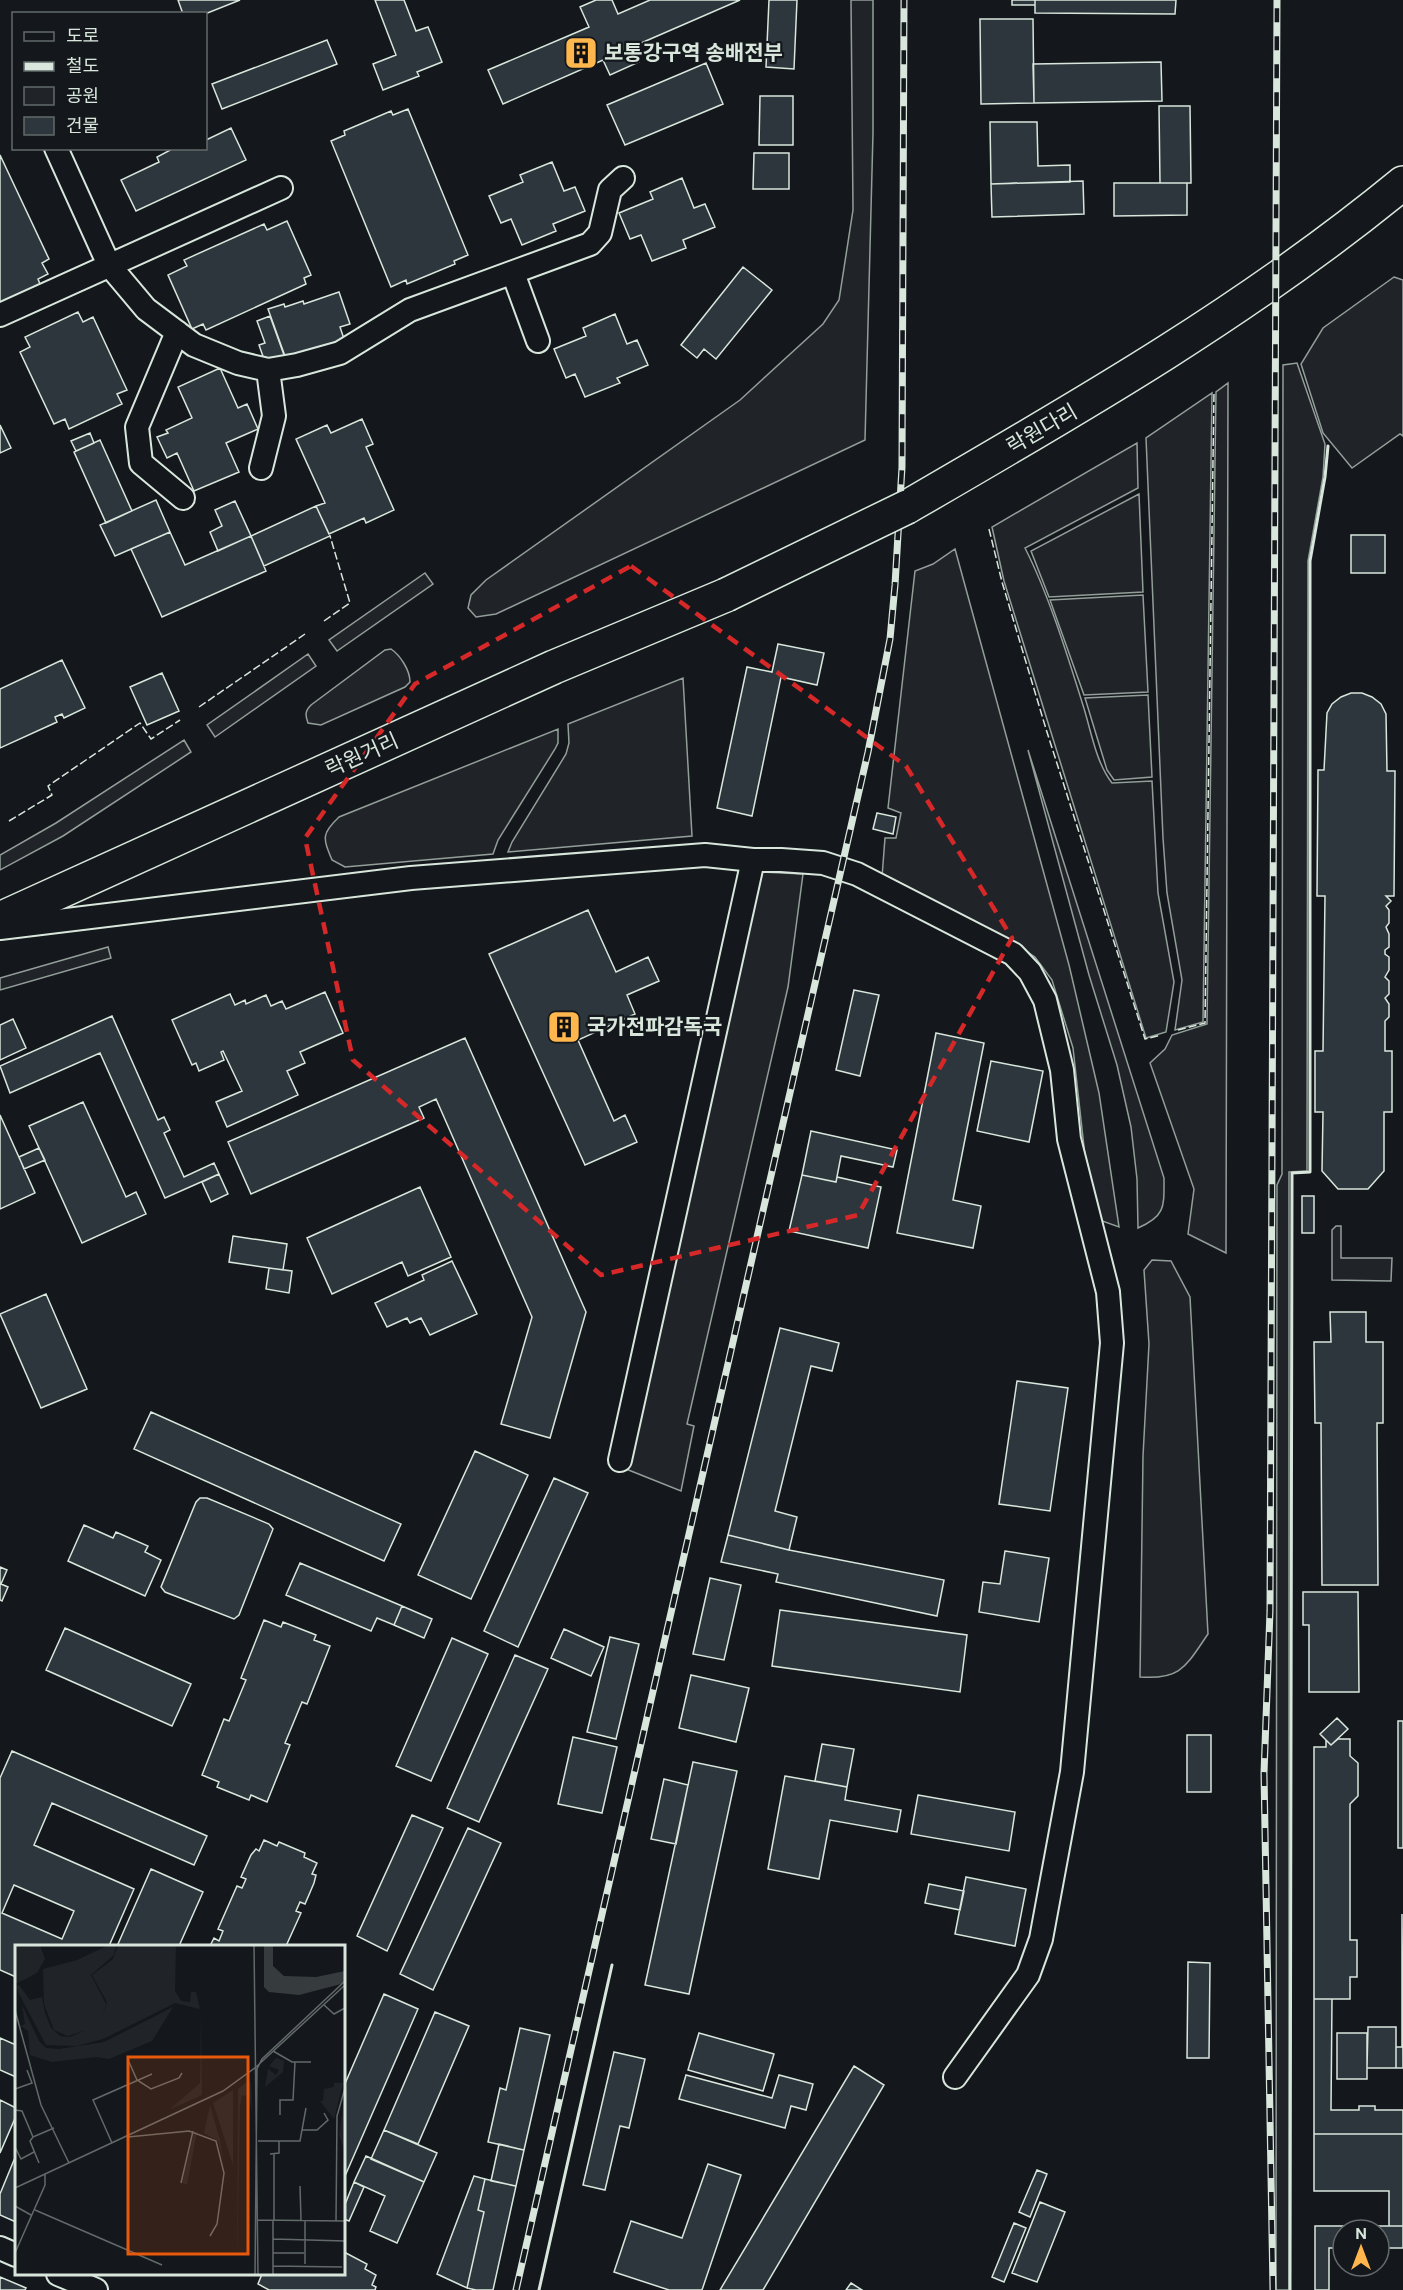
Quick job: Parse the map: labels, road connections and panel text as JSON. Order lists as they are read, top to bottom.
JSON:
{
  "streets": {
    "main road": ["락원다리", "락원거리"]
  },
  "crossings": [
    ["락원다리", "락원거리"]
  ],
  "places": {
    "building": ["보통강구역 송배전부", "국가전파감독국"]
  },
  "legend": [
    "도로",
    "철도",
    "공원",
    "건물"
  ],
  "north": "top"
}
